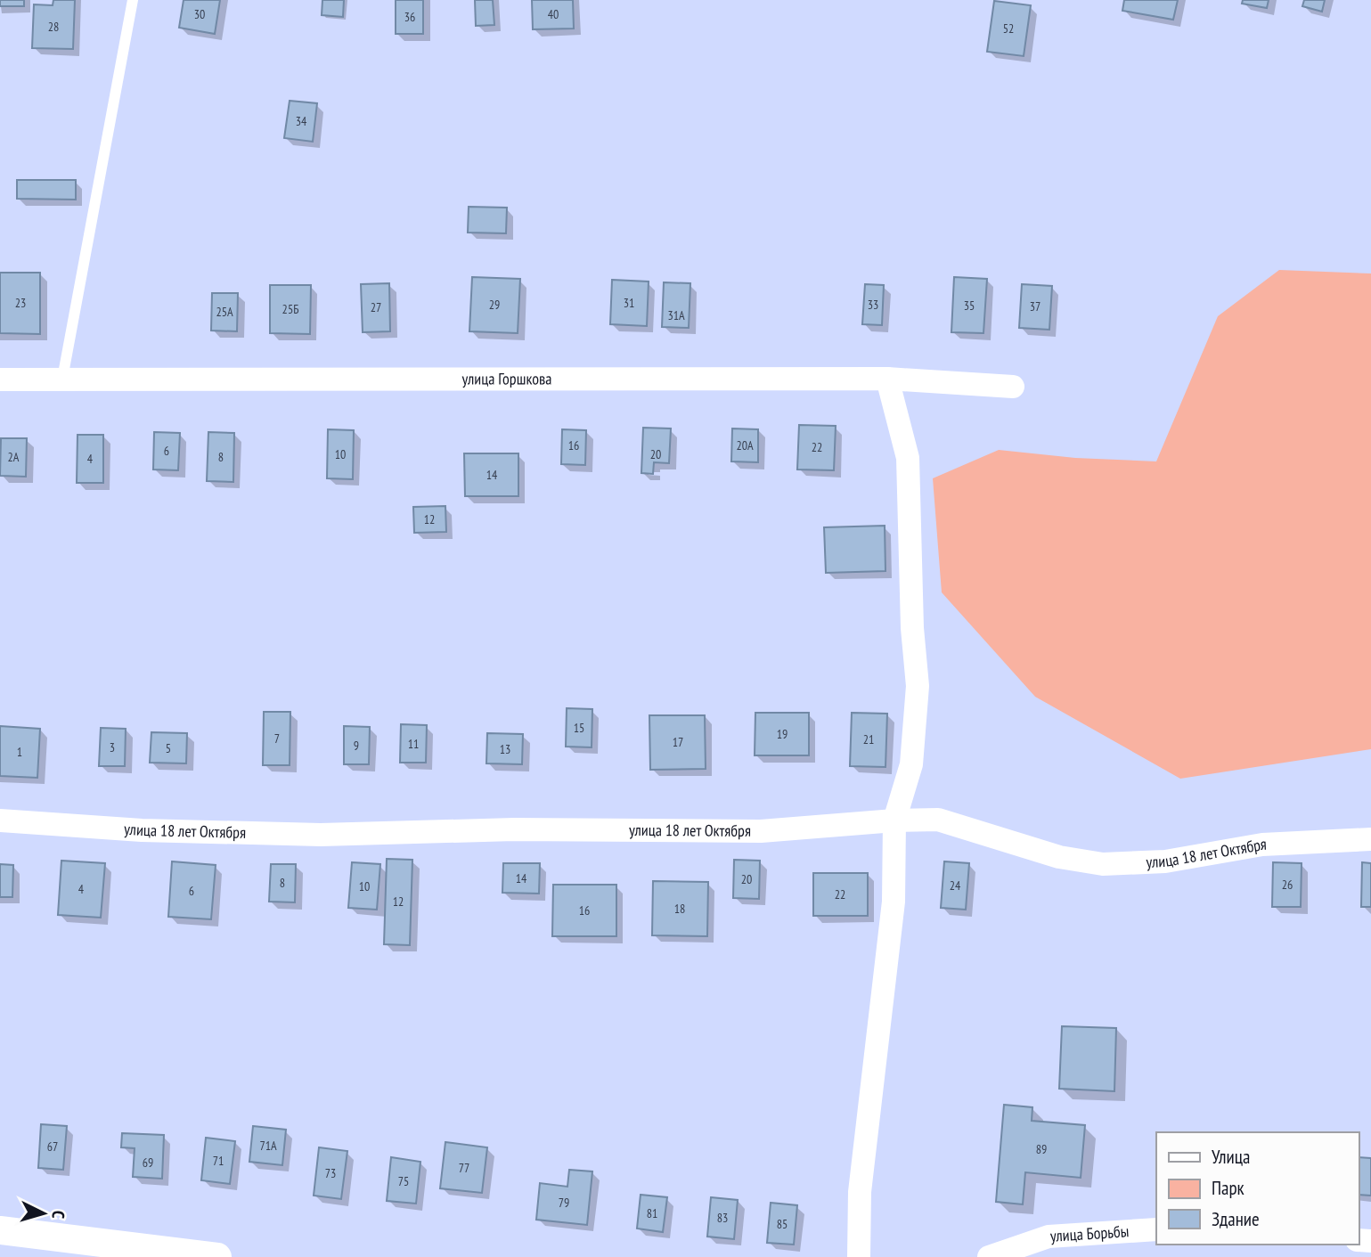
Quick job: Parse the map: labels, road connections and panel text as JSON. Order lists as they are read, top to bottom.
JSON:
{
  "streets": {
    "street": ["улица Горшкова", "улица 18 лет Октября", "улица Борьбы"]
  },
  "house_numbers": [
    "30",
    "40",
    "36",
    "28",
    "52",
    "34",
    "23",
    "31",
    "29",
    "33",
    "35",
    "37",
    "27",
    "25Б",
    "25А",
    "31А",
    "16",
    "20А",
    "22",
    "6",
    "10",
    "20",
    "2А",
    "8",
    "4",
    "14",
    "12",
    "15",
    "19",
    "7",
    "21",
    "17",
    "11",
    "9",
    "3",
    "5",
    "13",
    "1",
    "14",
    "20",
    "8",
    "26",
    "24",
    "10",
    "4",
    "6",
    "22",
    "12",
    "18",
    "16",
    "71А",
    "67",
    "89",
    "71",
    "69",
    "77",
    "73",
    "75",
    "79",
    "81",
    "83",
    "85"
  ],
  "legend": ["Улица", "Парк", "Здание"],
  "north": "right"
}
